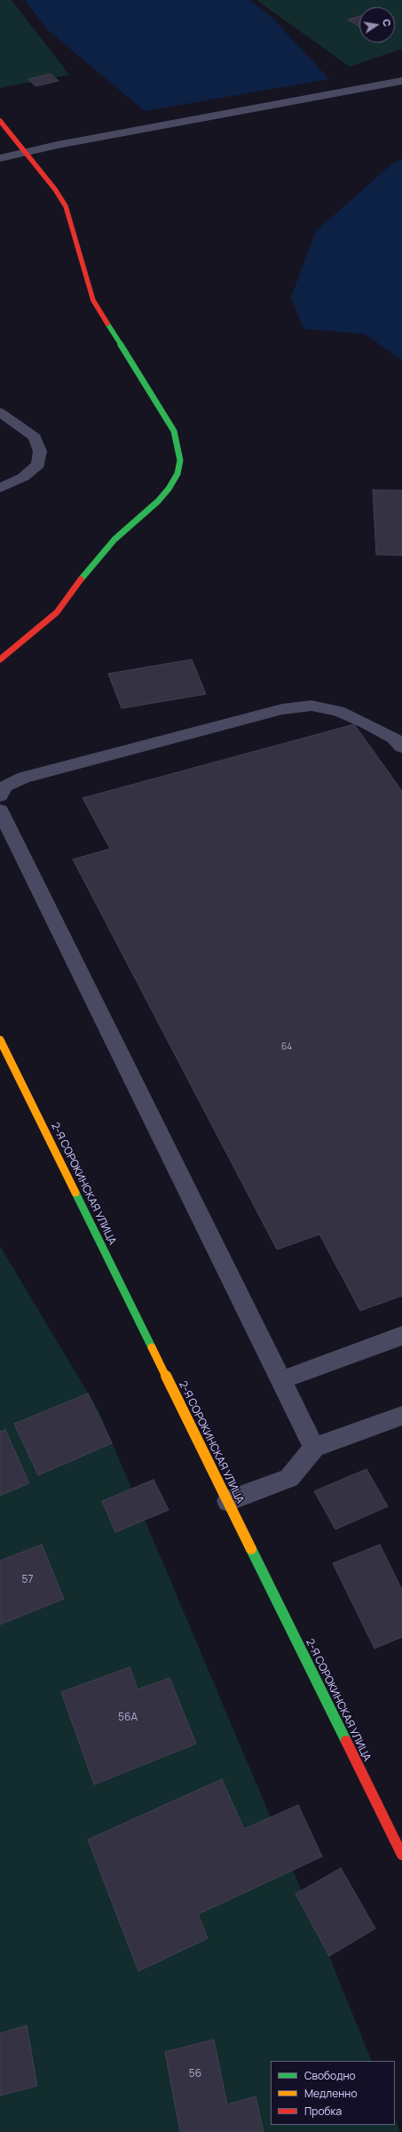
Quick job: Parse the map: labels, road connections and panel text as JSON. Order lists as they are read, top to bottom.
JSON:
{
  "streets": {
    "street": ["2-Я СОРОКИНСКАЯ УЛИЦА"]
  },
  "house_numbers": [
    "64",
    "57",
    "56А",
    "56"
  ],
  "legend": ["Свободно", "Медленно", "Пробка"],
  "north": "right"
}
